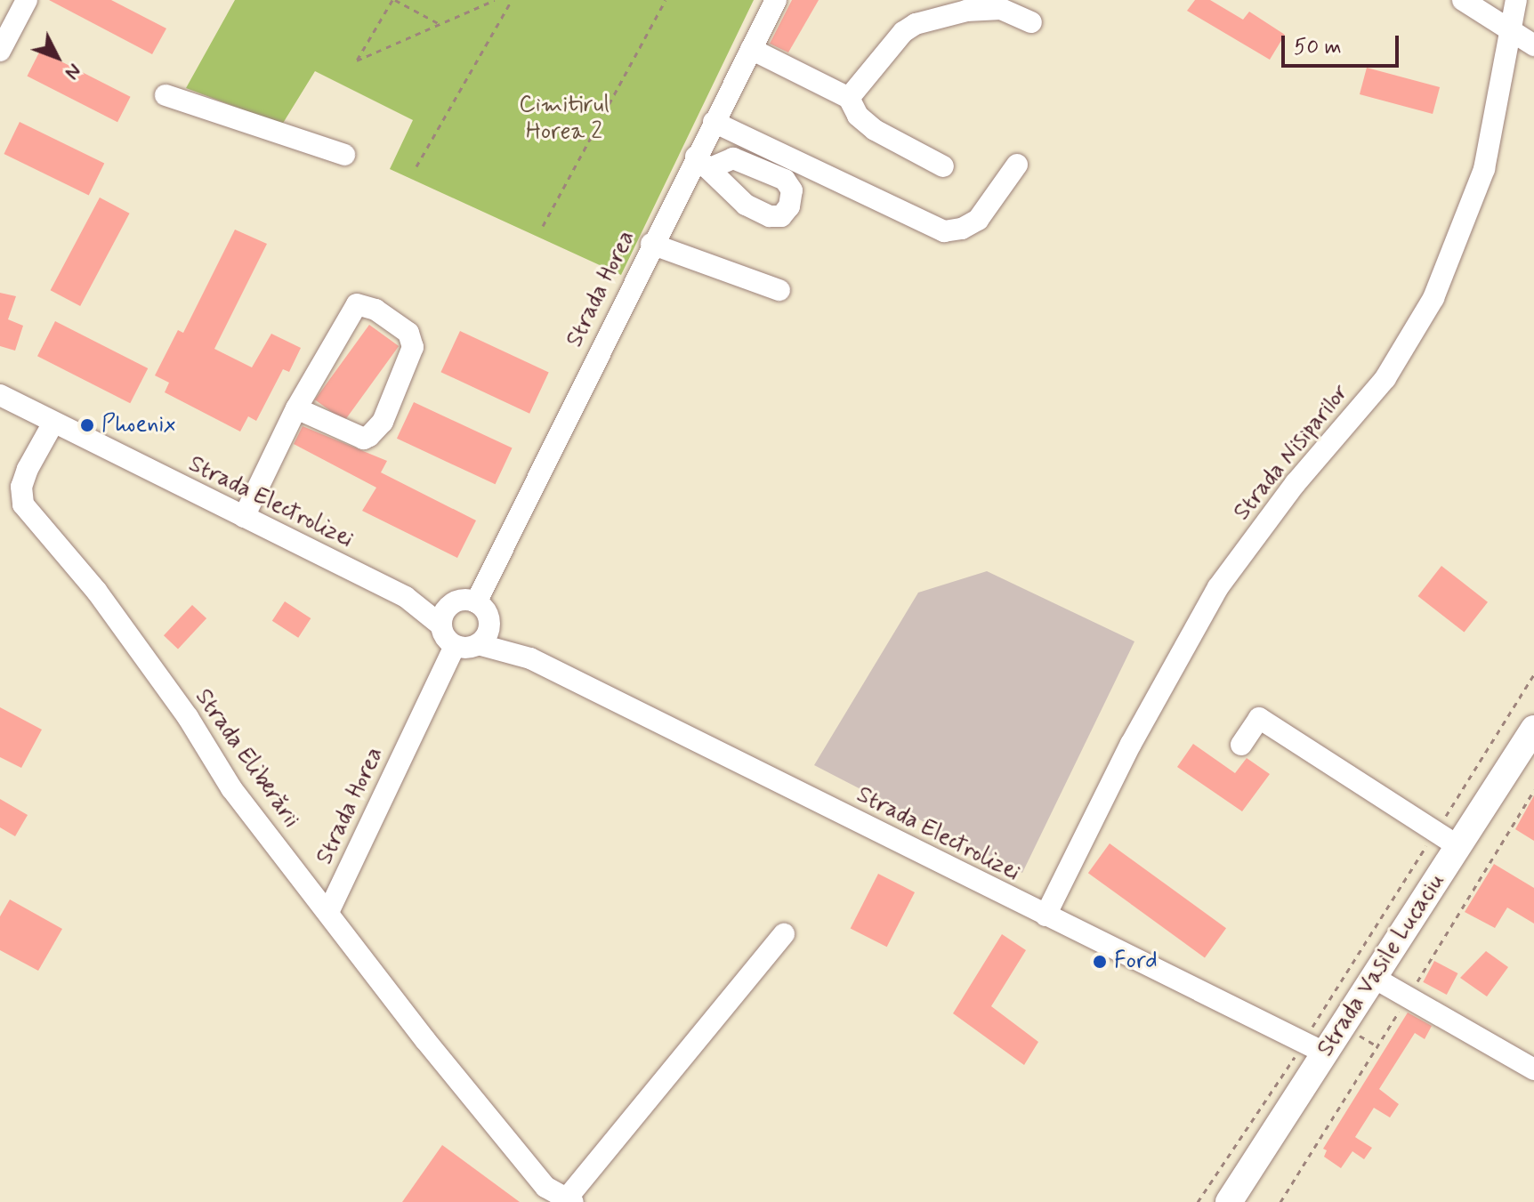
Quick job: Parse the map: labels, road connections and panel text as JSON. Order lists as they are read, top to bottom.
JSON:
{
  "streets": {
    "main road": ["Strada Vasile Lucaciu"],
    "street": [
      "Strada Horea",
      "Strada Nisiparilor",
      "Strada Electrolizei",
      "Strada Eliberării"
    ]
  },
  "crossings": [
    ["Strada Horea", "Strada Electrolizei"],
    ["Strada Horea", "Strada Eliberării"],
    ["Strada Nisiparilor", "Strada Electrolizei"],
    ["Strada Electrolizei", "Strada Eliberării"],
    ["Strada Electrolizei", "Strada Vasile Lucaciu"]
  ],
  "parks": ["Cimitirul Horea 2"],
  "places": ["Phoenix", "Ford"],
  "scale_bar": "50 m",
  "north": "bottom right"
}
